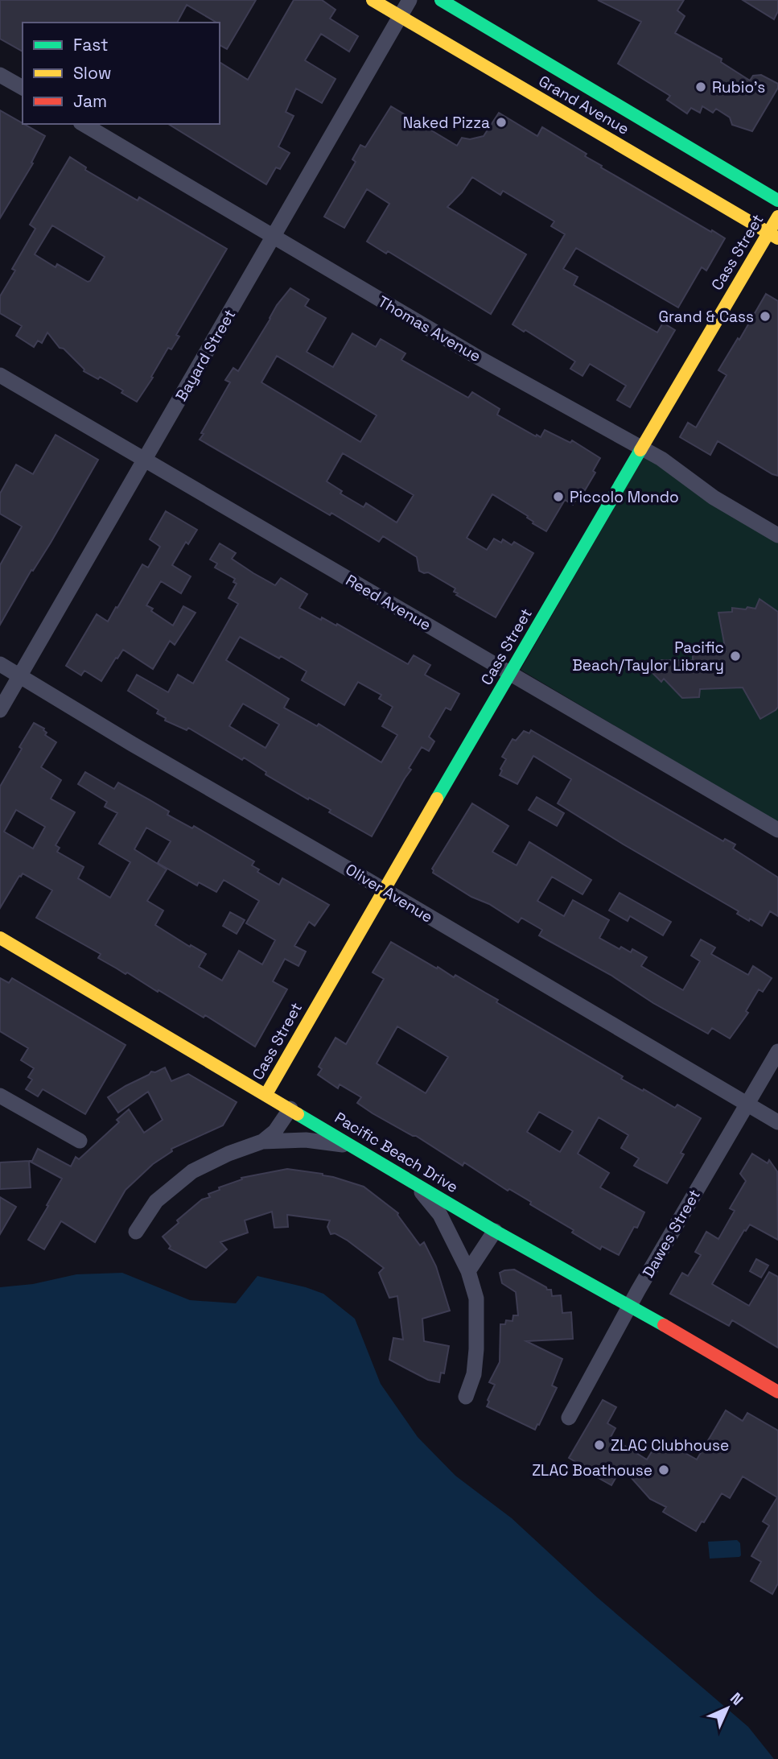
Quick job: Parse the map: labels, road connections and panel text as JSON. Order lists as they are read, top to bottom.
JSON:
{
  "streets": {
    "street": [
      "Grand Avenue",
      "Cass Street",
      "Thomas Avenue",
      "Bayard Street",
      "Reed Avenue",
      "Oliver Avenue",
      "Pacific Beach Drive",
      "Dawes Street"
    ]
  },
  "crossings": [
    ["Grand Avenue", "Cass Street"],
    ["Grand Avenue", "Bayard Street"],
    ["Cass Street", "Thomas Avenue"],
    ["Cass Street", "Reed Avenue"],
    ["Cass Street", "Oliver Avenue"],
    ["Cass Street", "Pacific Beach Drive"],
    ["Thomas Avenue", "Bayard Street"],
    ["Bayard Street", "Reed Avenue"],
    ["Bayard Street", "Oliver Avenue"],
    ["Oliver Avenue", "Dawes Street"],
    ["Pacific Beach Drive", "Dawes Street"]
  ],
  "places": [
    "Rubio's",
    "Naked Pizza",
    "Grand & Cass",
    "Piccolo Mondo",
    "Pacific Beach/Taylor Library",
    "ZLAC Clubhouse",
    "ZLAC Boathouse"
  ],
  "legend": ["Fast", "Slow", "Jam"],
  "north": "top right"
}
